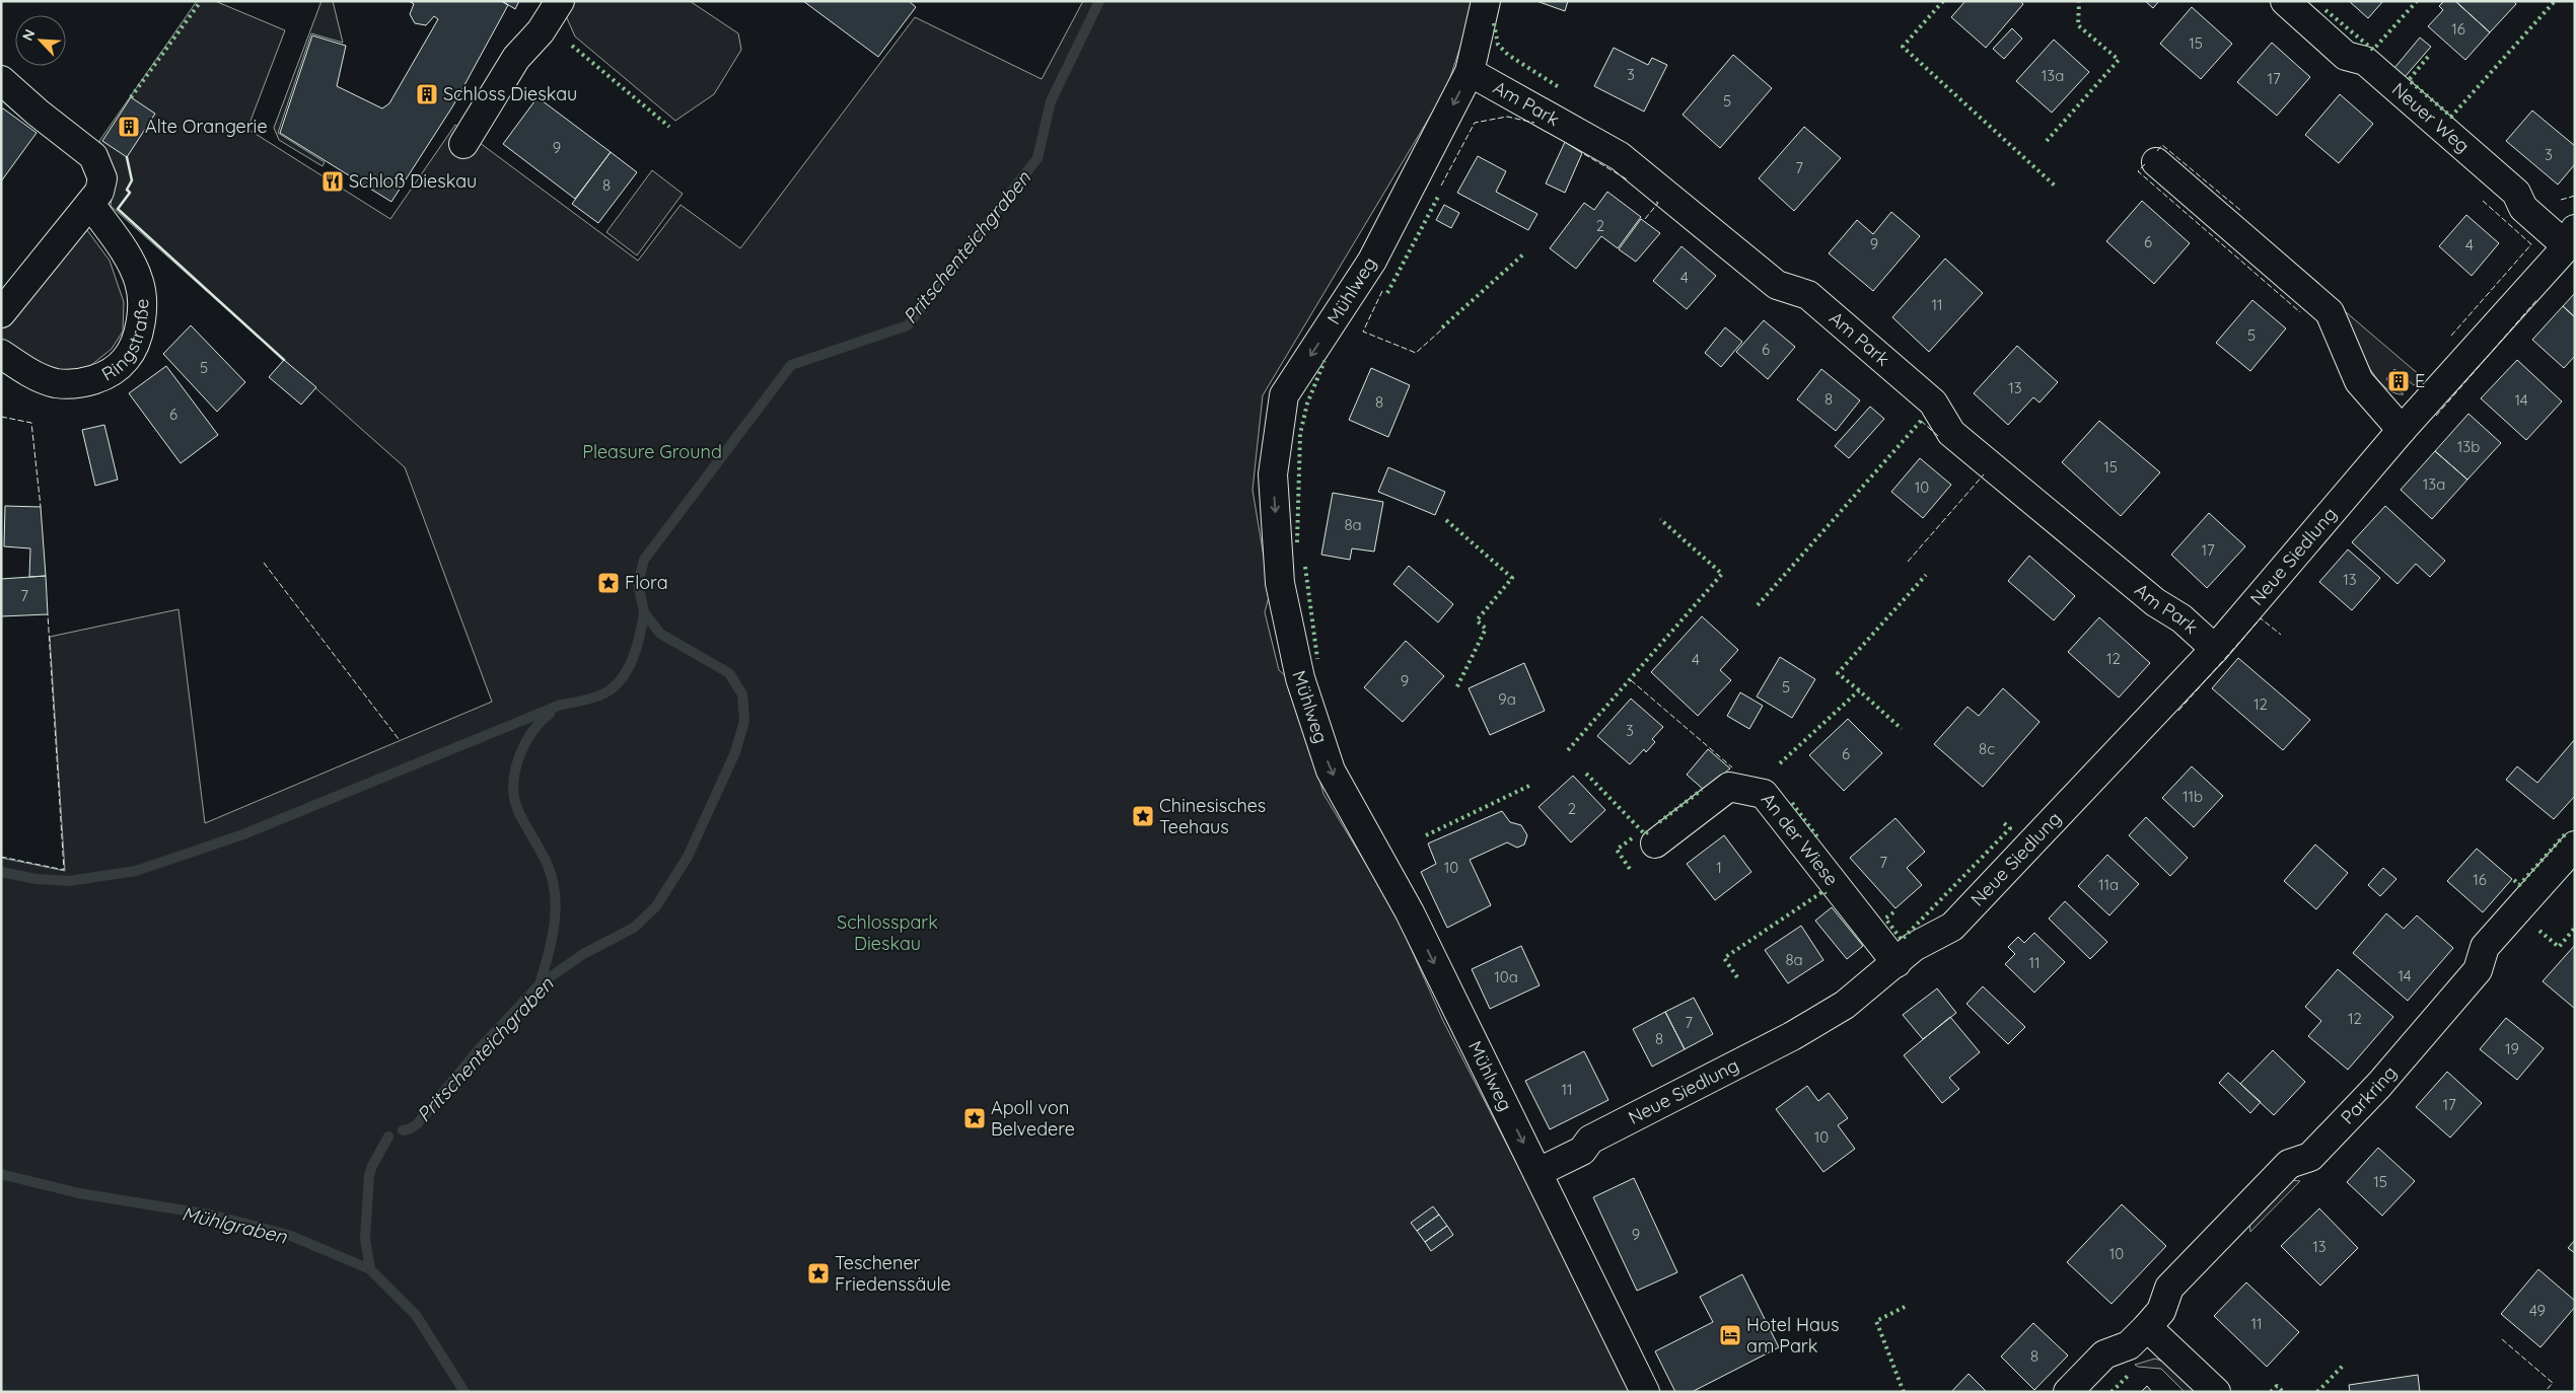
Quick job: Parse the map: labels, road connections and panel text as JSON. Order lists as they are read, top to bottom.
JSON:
{
  "streets": {
    "street": [
      "Am Park",
      "Neuer Weg",
      "Mühlweg",
      "Ringstraße",
      "Neue Siedlung",
      "An der Wiese",
      "Parkring"
    ]
  },
  "crossings": [
    ["Am Park", "Mühlweg"],
    ["Am Park", "Neue Siedlung"],
    ["Neuer Weg", "Neue Siedlung"],
    ["Mühlweg", "Neue Siedlung"],
    ["Neue Siedlung", "An der Wiese"]
  ],
  "one_way": ["Mühlweg"],
  "water": ["Pritschenteichgraben", "Mühlgraben"],
  "parks": ["Pleasure Ground", "Schlosspark Dieskau"],
  "places": {
    "building": ["Schloss Dieskau", "Alte Orangerie", "E"],
    "restaurant": ["Schloß Dieskau"],
    "place": [
      "Flora",
      "Chinesisches Teehaus",
      "Apoll von Belvedere",
      "Teschener Friedenssäule"
    ],
    "hotel": ["Hotel Haus am Park"]
  },
  "house_numbers": [
    "16",
    "15",
    "3",
    "13a",
    "17",
    "5",
    "9",
    "3",
    "7",
    "8",
    "2",
    "6",
    "9",
    "4",
    "4",
    "11",
    "5",
    "6",
    "5",
    "13",
    "8",
    "14",
    "8",
    "6",
    "13b",
    "15",
    "13a",
    "10",
    "8a",
    "17",
    "13",
    "7",
    "12",
    "4",
    "9",
    "5",
    "9a",
    "12",
    "3",
    "8c",
    "6",
    "11b",
    "2",
    "7",
    "10",
    "1",
    "16",
    "11a",
    "8a",
    "11",
    "14",
    "10a",
    "12",
    "7",
    "8",
    "19",
    "11",
    "17",
    "10",
    "15",
    "9",
    "13",
    "10",
    "49",
    "11",
    "8"
  ],
  "north": "top left"
}
